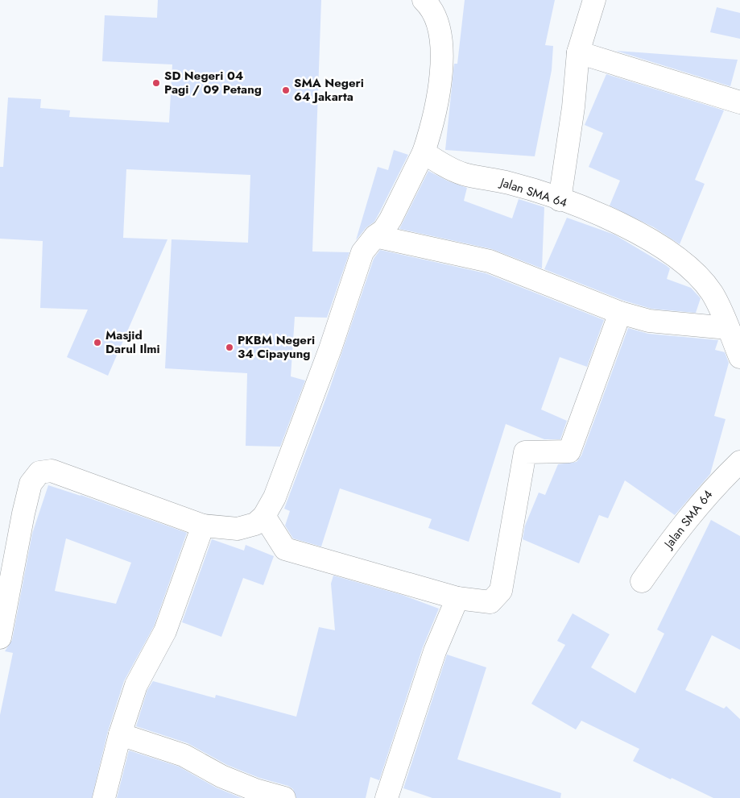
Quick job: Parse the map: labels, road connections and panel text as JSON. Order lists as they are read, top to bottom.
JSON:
{
  "streets": {
    "street": ["Jalan SMA 64"]
  },
  "places": [
    "SD Negeri 04 Pagi / 09 Petang",
    "SMA Negeri 64 Jakarta",
    "Masjid Darul Ilmi",
    "PKBM Negeri 34 Cipayung"
  ]
}
